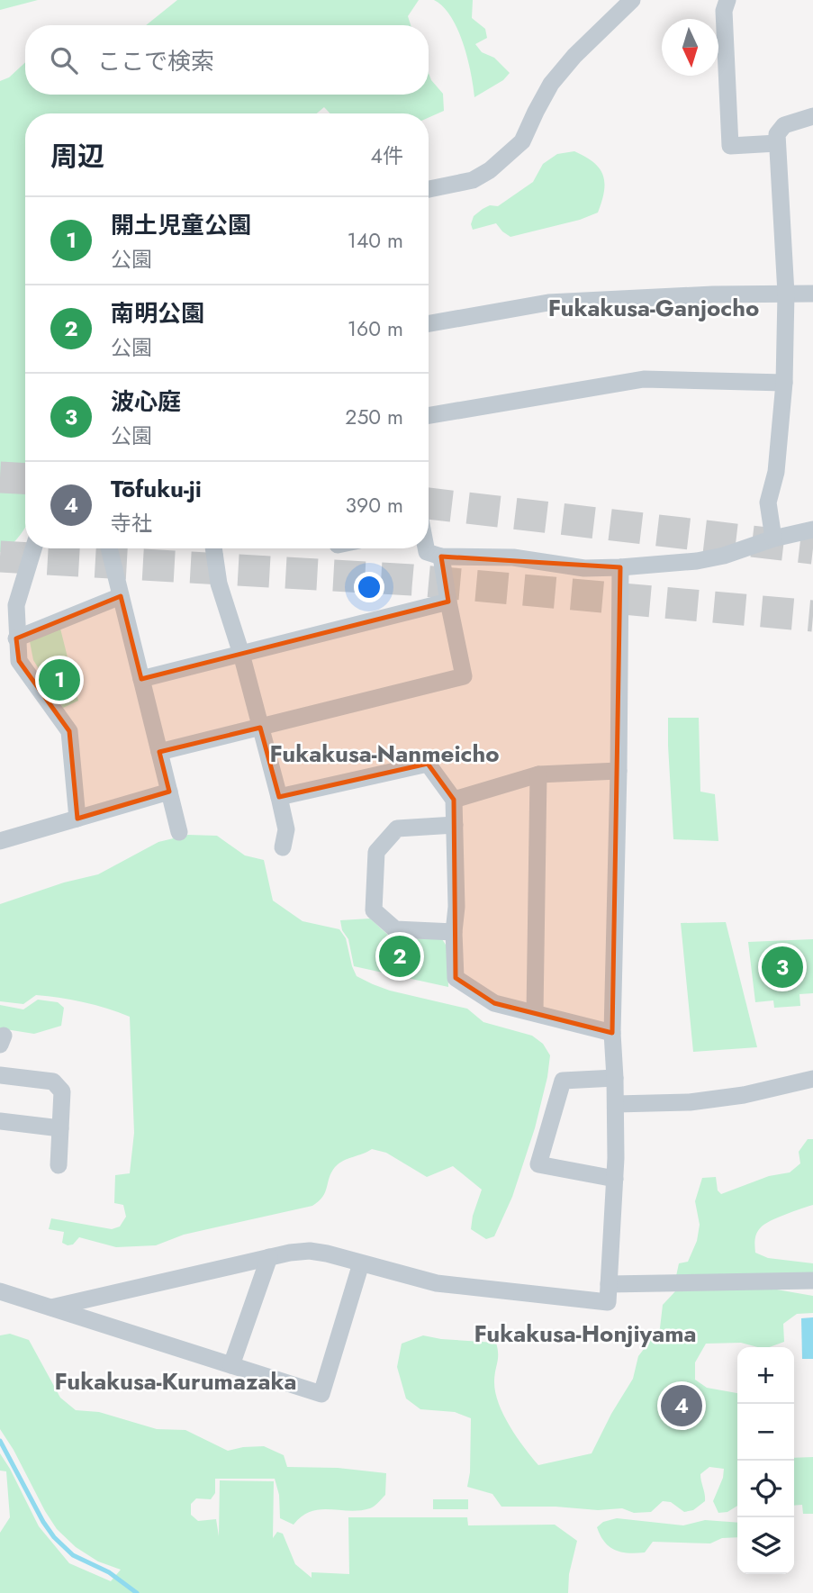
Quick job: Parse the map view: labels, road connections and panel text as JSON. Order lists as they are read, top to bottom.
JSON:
{
  "districts": [
    "Fukakusa-Ganjocho",
    "Fukakusa-Nanmeicho",
    "Fukakusa-Honjiyama",
    "Fukakusa-Kurumazaka"
  ],
  "north": "bottom",
  "page": {
    "search": "ここで検索",
    "heading": ["周辺", "4件"],
    "list": [
      {
        "mark": "1",
        "name": "開土児童公園",
        "note": "公園",
        "value": "140 m"
      },
      {
        "mark": "2",
        "name": "南明公園",
        "note": "公園",
        "value": "160 m"
      },
      {
        "mark": "3",
        "name": "波心庭",
        "note": "公園",
        "value": "250 m"
      },
      {
        "mark": "4",
        "name": "Tōfuku-ji",
        "note": "寺社",
        "value": "390 m"
      }
    ],
    "pins": [
      "1",
      "2",
      "3",
      "4"
    ],
    "map_buttons": ["+", "−"]
  }
}
